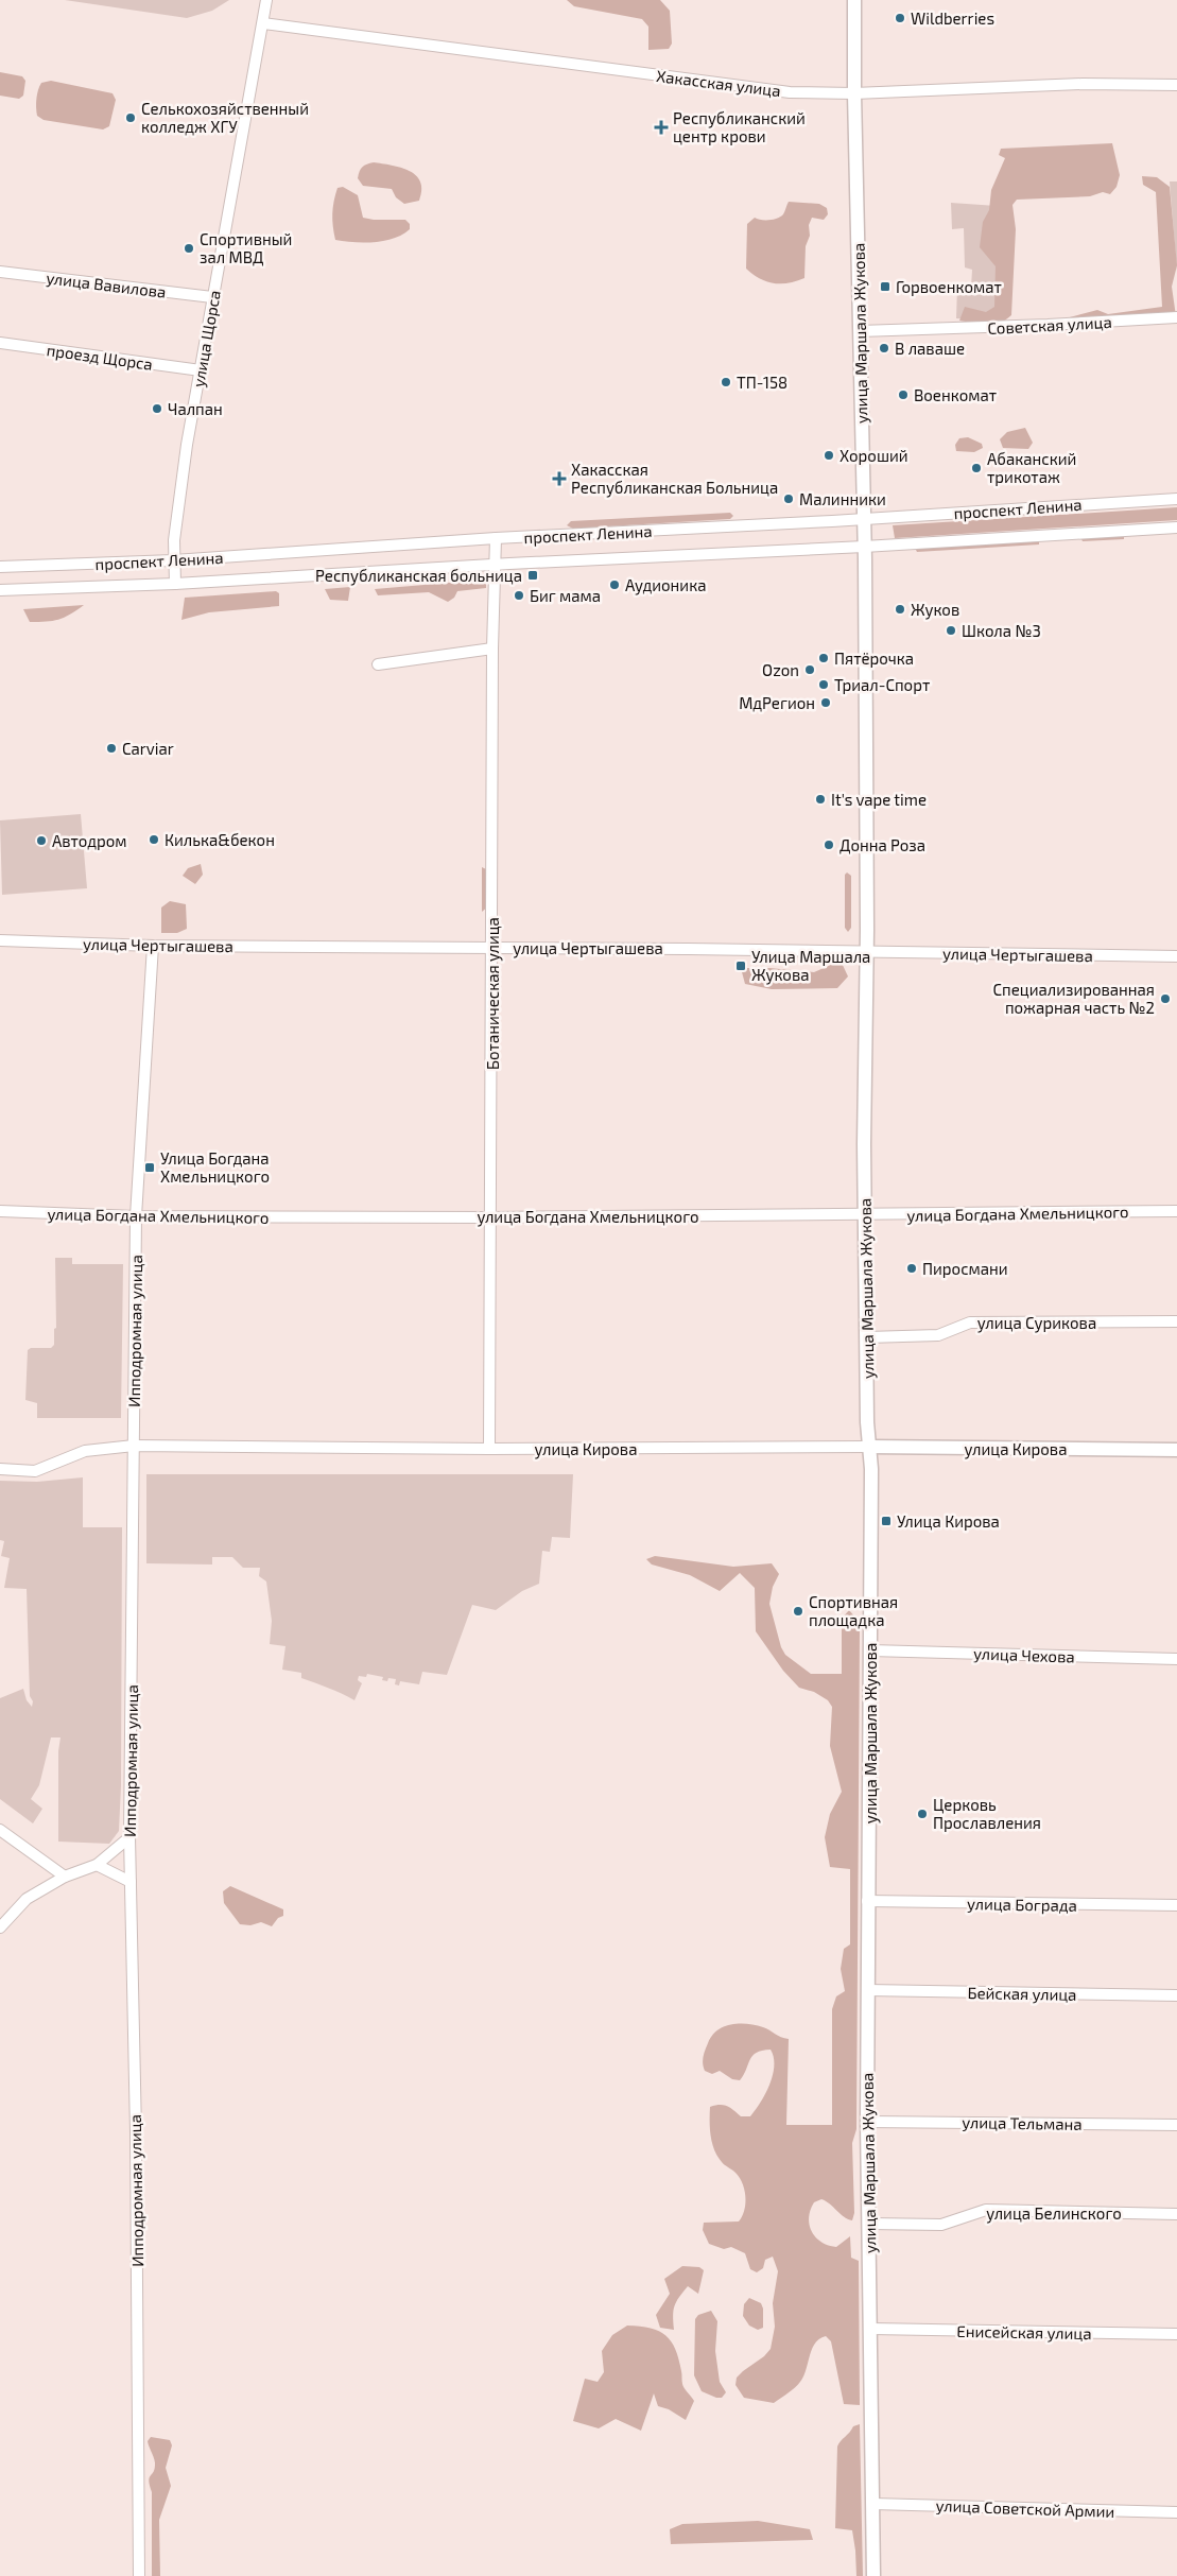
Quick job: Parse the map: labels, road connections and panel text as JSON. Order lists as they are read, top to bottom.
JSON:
{
  "streets": {
    "main road": ["улица Маршала Жукова", "улица Кирова"],
    "street": [
      "Хакасская улица",
      "улица Вавилова",
      "Советская улица",
      "улица Щорса",
      "проезд Щорса",
      "проспект Ленина",
      "улица Чертыгашева",
      "Ботаническая улица",
      "улица Богдана Хмельницкого",
      "улица Сурикова",
      "Ипподромная улица",
      "улица Чехова",
      "улица Бограда",
      "Бейская улица",
      "улица Тельмана",
      "улица Белинского",
      "Енисейская улица",
      "улица Советской Армии"
    ]
  },
  "crossings": [
    ["Хакасская улица", "улица Маршала Жукова"],
    ["Хакасская улица", "улица Щорса"],
    ["улица Вавилова", "улица Щорса"],
    ["Советская улица", "улица Маршала Жукова"],
    ["улица Маршала Жукова", "проспект Ленина"],
    ["улица Маршала Жукова", "улица Чертыгашева"],
    ["улица Маршала Жукова", "улица Богдана Хмельницкого"],
    ["улица Маршала Жукова", "улица Сурикова"],
    ["улица Маршала Жукова", "улица Кирова"],
    ["улица Маршала Жукова", "улица Чехова"],
    ["улица Маршала Жукова", "улица Бограда"],
    ["улица Маршала Жукова", "Бейская улица"],
    ["улица Маршала Жукова", "улица Тельмана"],
    ["улица Маршала Жукова", "улица Белинского"],
    ["улица Маршала Жукова", "Енисейская улица"],
    ["улица Маршала Жукова", "улица Советской Армии"],
    ["улица Щорса", "проезд Щорса"],
    ["улица Щорса", "проспект Ленина"],
    ["проспект Ленина", "Ботаническая улица"],
    ["улица Чертыгашева", "Ботаническая улица"],
    ["улица Чертыгашева", "Ипподромная улица"],
    ["Ботаническая улица", "улица Богдана Хмельницкого"],
    ["Ботаническая улица", "улица Кирова"],
    ["улица Богдана Хмельницкого", "Ипподромная улица"],
    ["Ипподромная улица", "улица Кирова"]
  ],
  "places": {
    "other": [
      "Wildberries",
      "Селькохозяйственный колледж ХГУ",
      "Спортивный зал МВД",
      "В лаваше",
      "ТП-158",
      "Военкомат",
      "Чалпан",
      "Хороший",
      "Абаканский трикотаж",
      "Малинники",
      "Аудионика",
      "Биг мама",
      "Жуков",
      "Школа №3",
      "Пятёрочка",
      "Ozon",
      "Триал-Спорт",
      "МдРегион",
      "Carviar",
      "It's vape time",
      "Килька&бекон",
      "Автодром",
      "Донна Роза",
      "Специализированная пожарная часть №2",
      "Пиросмани",
      "Спортивная площадка",
      "Церковь Прославления"
    ],
    "health": ["Республиканский центр крови", "Хакасская Республиканская Больница"],
    "transit": [
      "Горвоенкомат",
      "Республиканская больница",
      "Улица Маршала Жукова",
      "Улица Богдана Хмельницкого",
      "Улица Кирова"
    ]
  }
}
